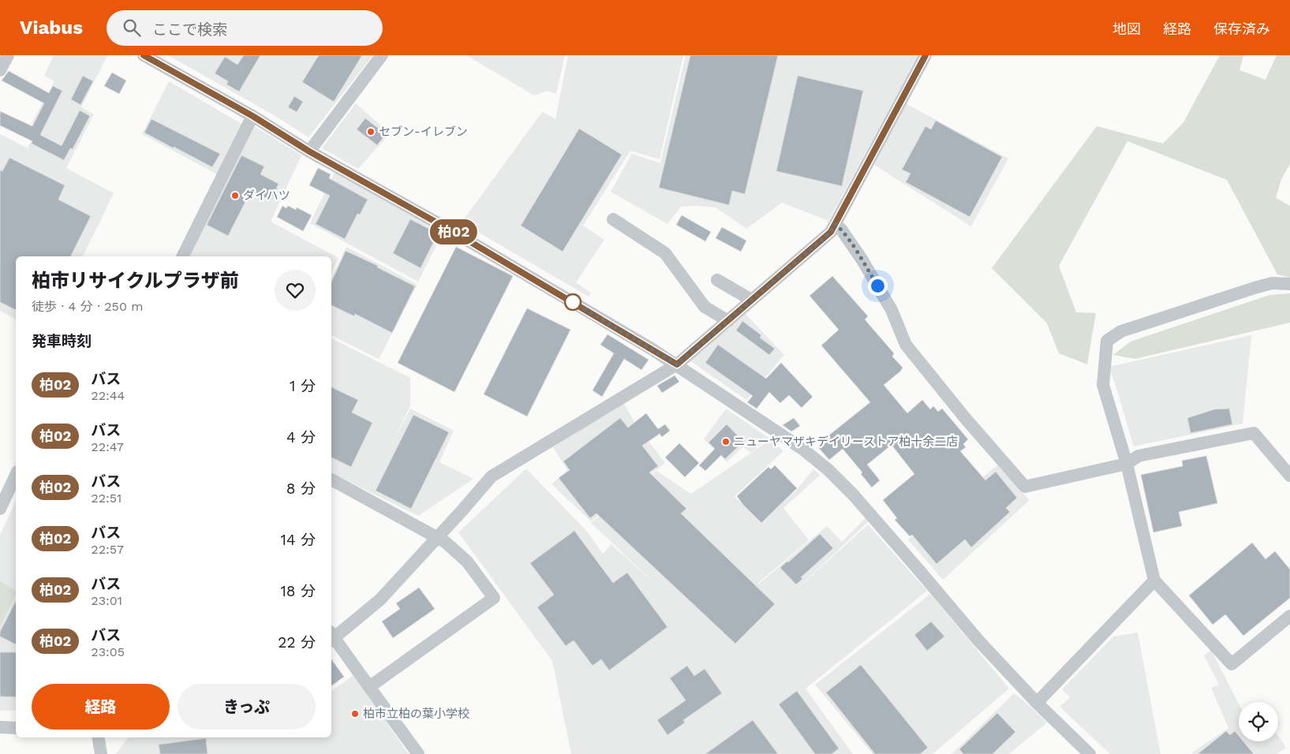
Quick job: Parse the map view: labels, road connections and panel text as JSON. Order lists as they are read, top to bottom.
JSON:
{
  "places": [
    "セブン-イレブン",
    "ダイハツ",
    "ニューヤマザキデイリーストア柏十余二店",
    "柏市立柏の葉小学校"
  ],
  "lines": ["bus line 柏02"],
  "page": {
    "header": "Viabus",
    "search": "ここで検索",
    "nav": ["地図", "経路", "保存済み"],
    "on_map": "柏02",
    "heading": [
      ["柏市リサイクルプラザ前", "徒歩 · 4 分 · 250 m"],
      "発車時刻"
    ],
    "list": [
      {
        "mark": "柏02",
        "name": "バス",
        "note": "22:44",
        "value": "1 分"
      },
      {
        "mark": "柏02",
        "name": "バス",
        "note": "22:47",
        "value": "4 分"
      },
      {
        "mark": "柏02",
        "name": "バス",
        "note": "22:51",
        "value": "8 分"
      },
      {
        "mark": "柏02",
        "name": "バス",
        "note": "22:57",
        "value": "14 分"
      },
      {
        "mark": "柏02",
        "name": "バス",
        "note": "23:01",
        "value": "18 分"
      },
      {
        "mark": "柏02",
        "name": "バス",
        "note": "23:05",
        "value": "22 分"
      }
    ],
    "buttons": ["経路", "きっぷ"]
  }
}
